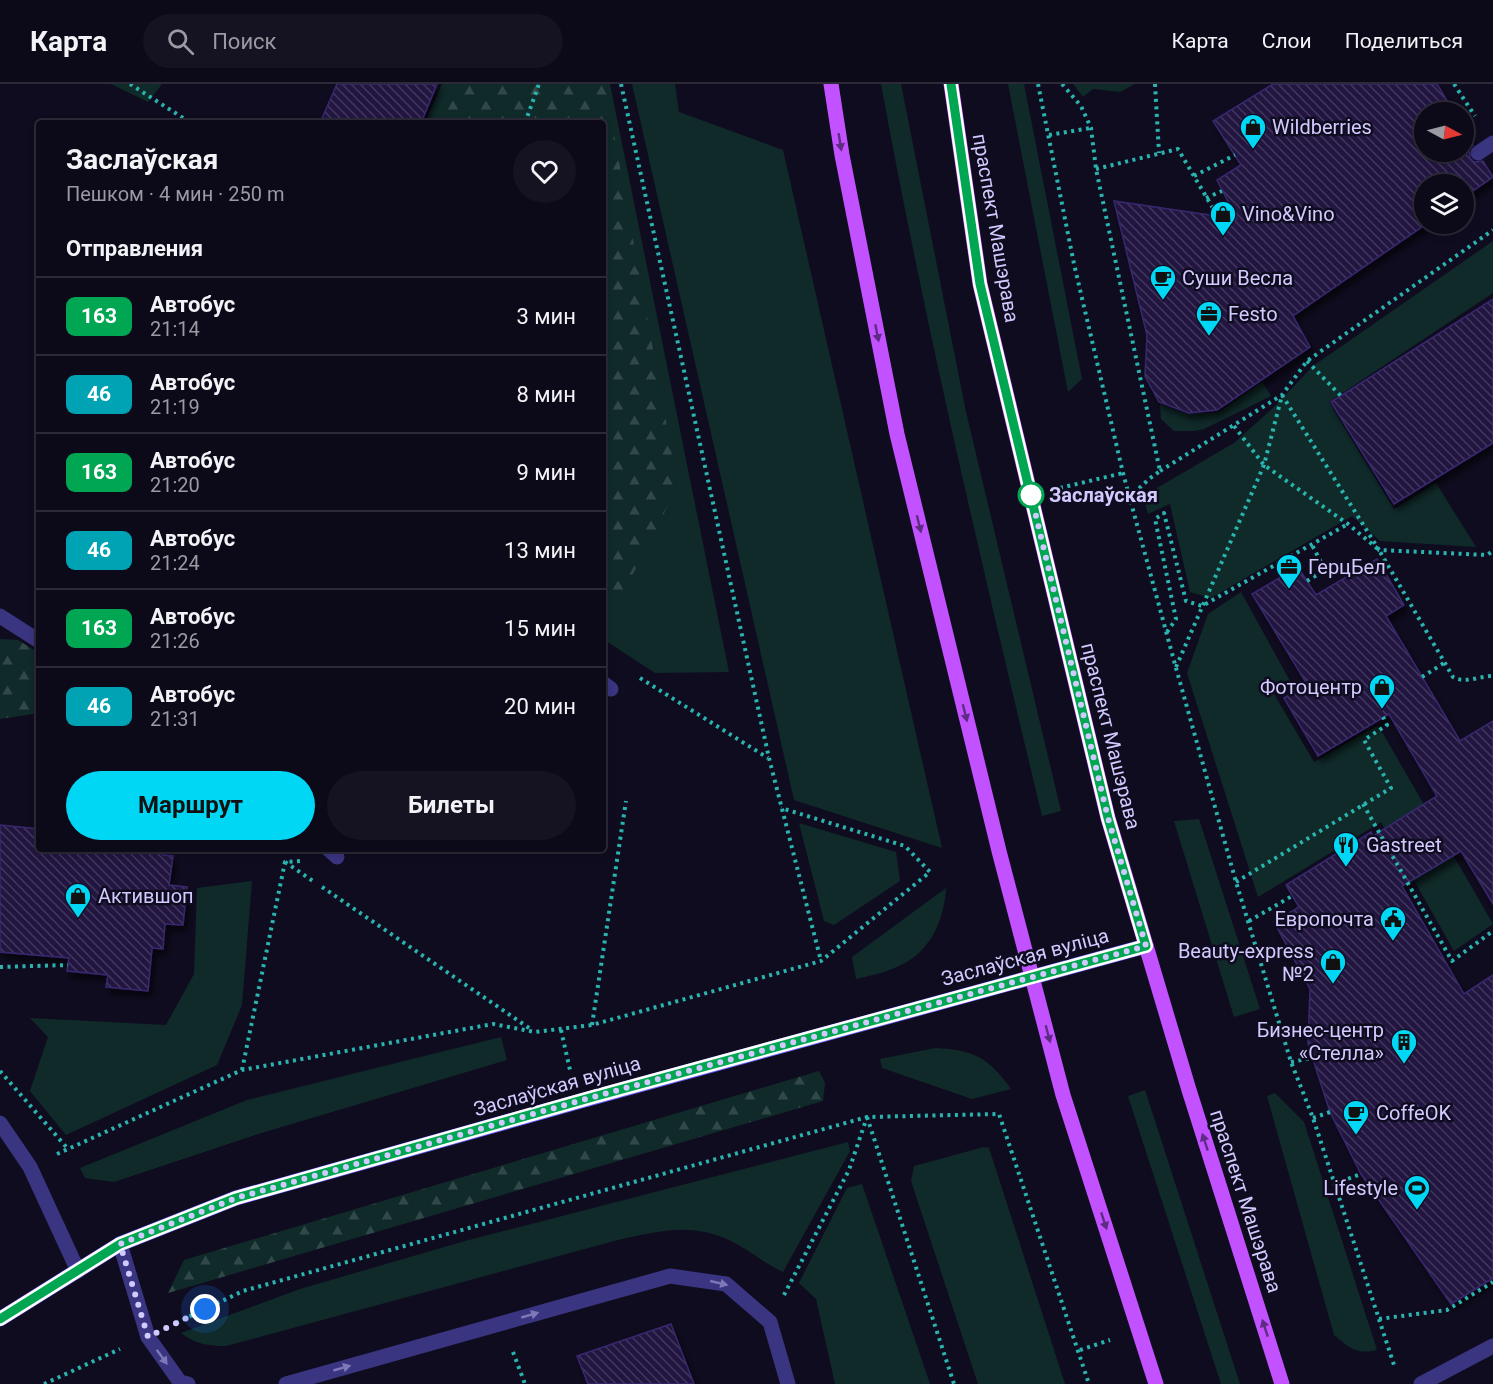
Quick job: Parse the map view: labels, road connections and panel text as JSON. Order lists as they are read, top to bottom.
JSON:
{
  "streets": {
    "main road": ["праспект Машэрава", "Заслаўская вуліца"]
  },
  "crossings": [
    ["праспект Машэрава", "Заслаўская вуліца"]
  ],
  "places": {
    "shop": [
      "Wildberries",
      "Vino&Vino",
      "Фотоцентр",
      "Актившоп",
      "Beauty-express №2"
    ],
    "cafe": ["Суши Весла", "CoffeOK"],
    "office": ["Festo", "ГерцБел"],
    "other": ["Заслаўская"],
    "restaurant": ["Gastreet"],
    "public building": ["Европочта"],
    "building": ["Бизнес-центр «Стелла»"],
    "sports": ["Lifestyle"]
  },
  "lines": ["bus line 163"],
  "north": "right",
  "page": {
    "header": "Карта",
    "search": "Поиск",
    "nav": ["Карта", "Слои", "Поделиться"],
    "heading": [
      ["Заслаўская", "Пешком · 4 мин · 250 m"],
      "Отправления"
    ],
    "list": [
      {
        "mark": "163",
        "name": "Автобус",
        "note": "21:14",
        "value": "3 мин"
      },
      {
        "mark": "46",
        "name": "Автобус",
        "note": "21:19",
        "value": "8 мин"
      },
      {
        "mark": "163",
        "name": "Автобус",
        "note": "21:20",
        "value": "9 мин"
      },
      {
        "mark": "46",
        "name": "Автобус",
        "note": "21:24",
        "value": "13 мин"
      },
      {
        "mark": "163",
        "name": "Автобус",
        "note": "21:26",
        "value": "15 мин"
      },
      {
        "mark": "46",
        "name": "Автобус",
        "note": "21:31",
        "value": "20 мин"
      }
    ],
    "buttons": ["Маршрут", "Билеты"]
  }
}
